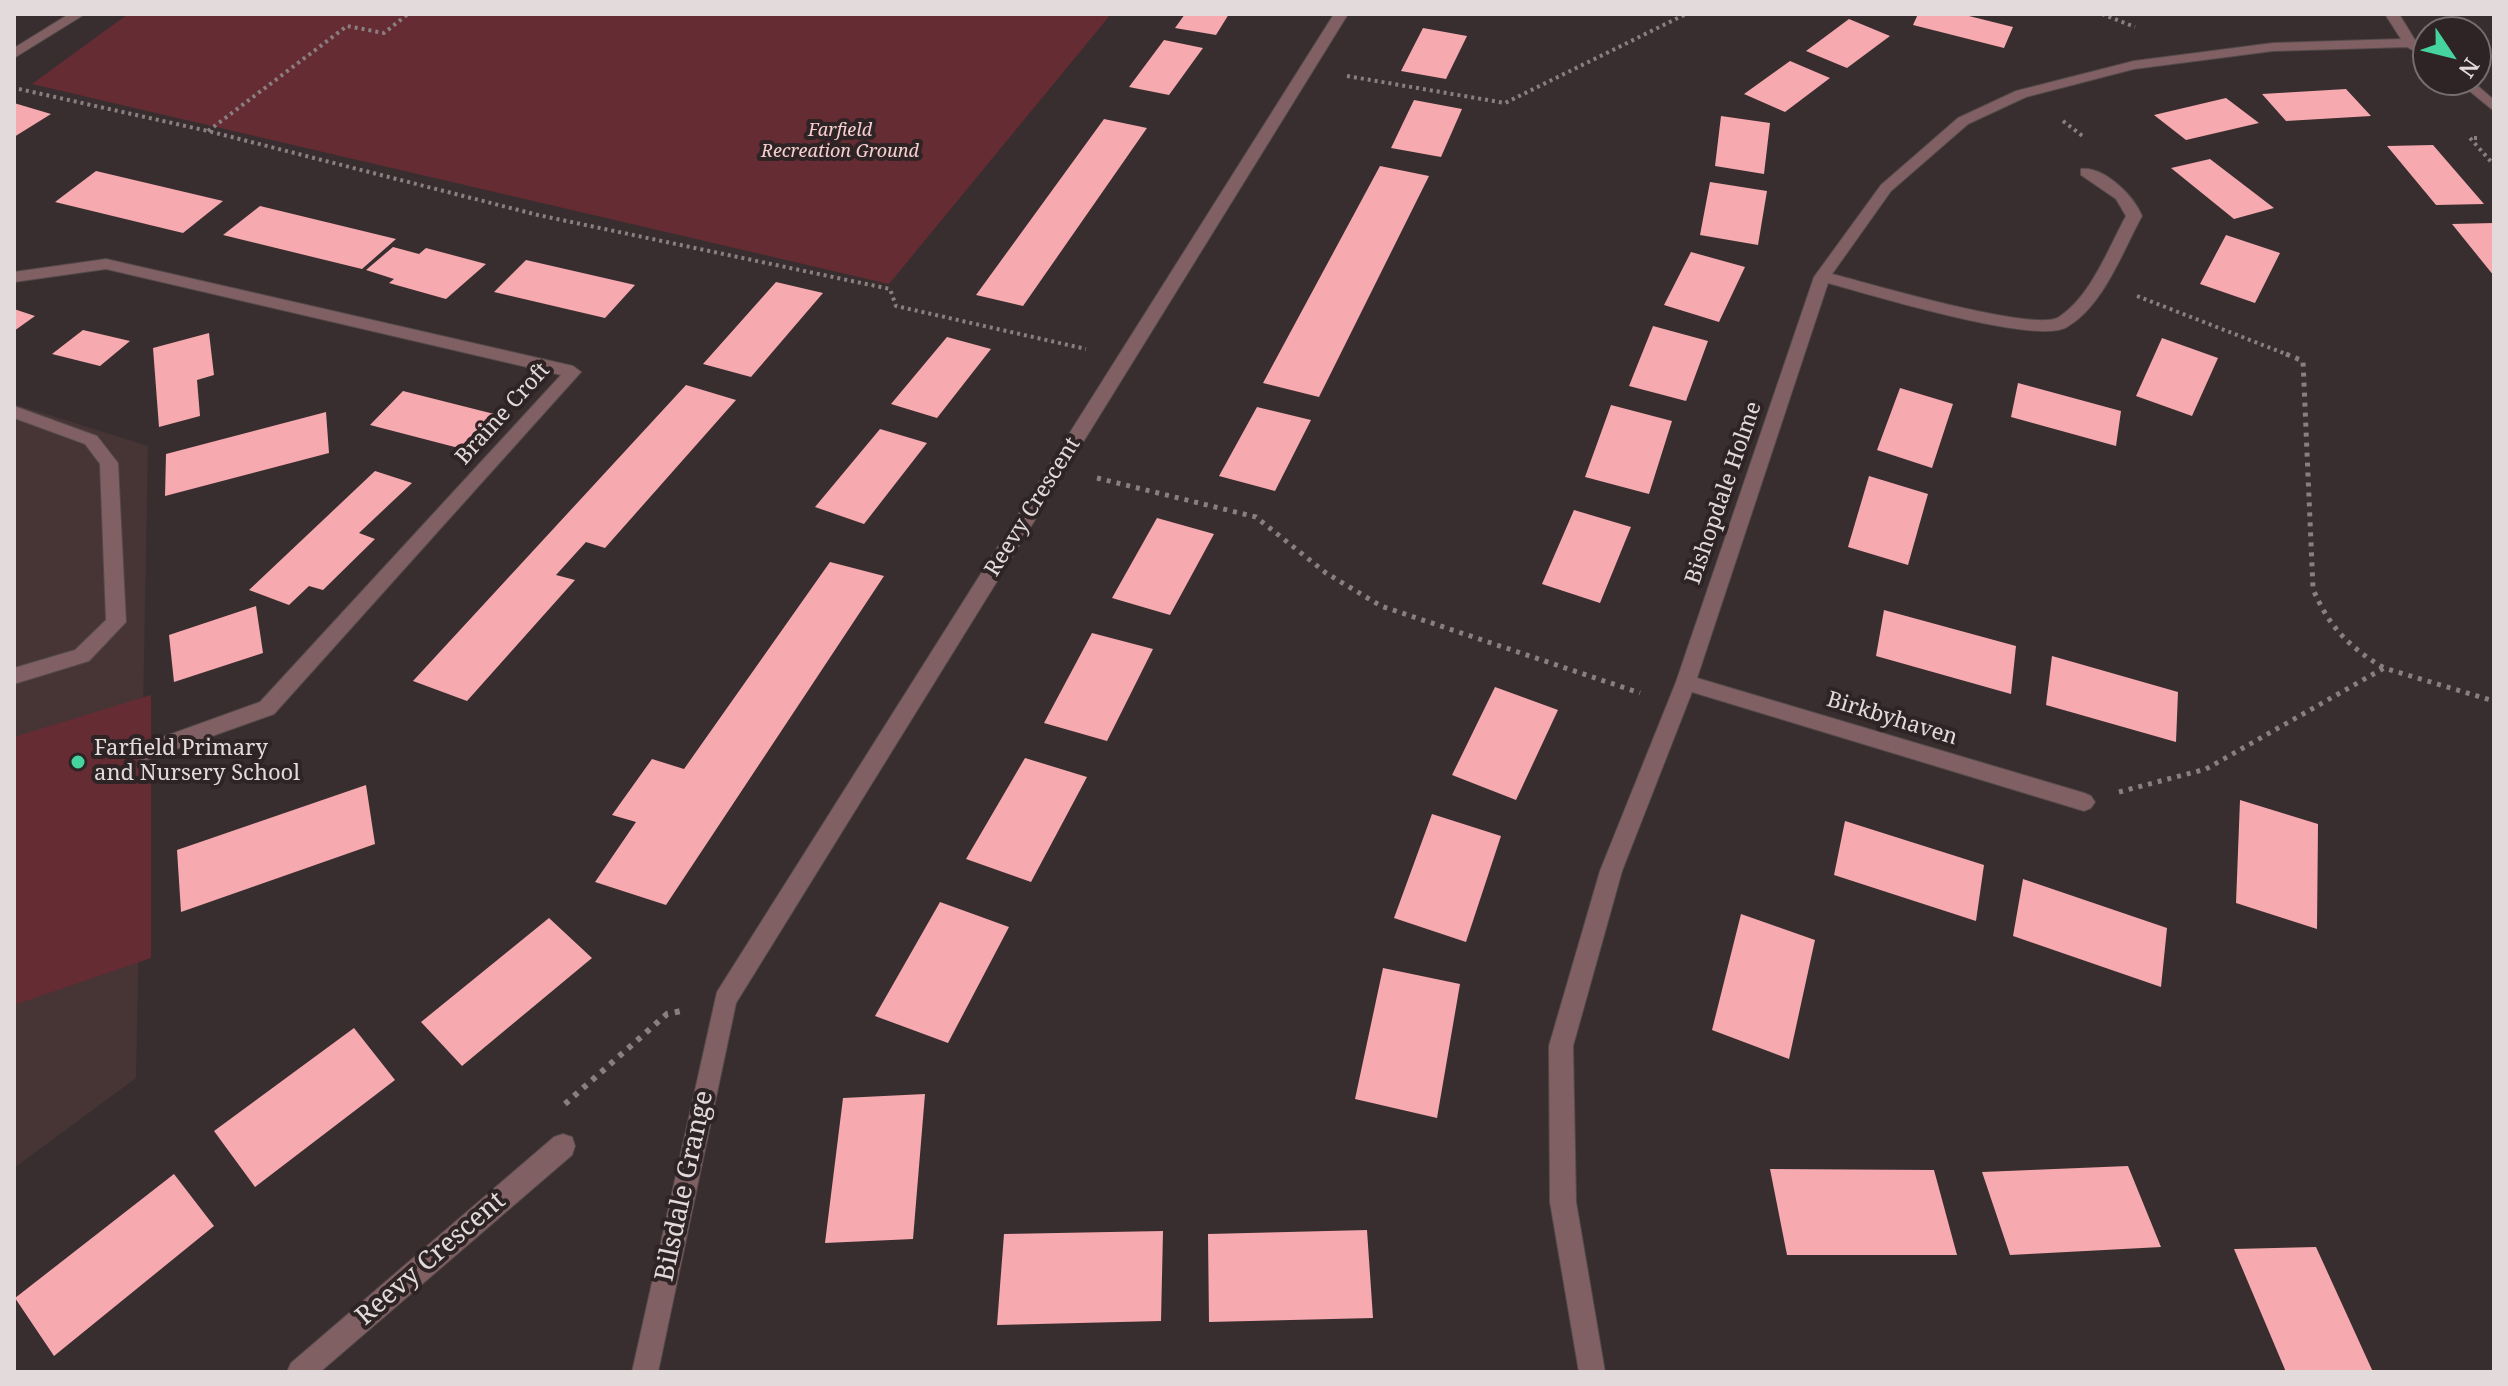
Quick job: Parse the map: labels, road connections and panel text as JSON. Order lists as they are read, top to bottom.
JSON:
{
  "streets": {
    "street": [
      "Braine Croft",
      "Bishopdale Holme",
      "Reevy Crescent",
      "Birkbyhaven",
      "Bilsdale Grange"
    ]
  },
  "crossings": [
    ["Bishopdale Holme", "Birkbyhaven"],
    ["Reevy Crescent", "Bilsdale Grange"]
  ],
  "parks": ["Farfield Recreation Ground"],
  "places": ["Farfield Primary and Nursery School"],
  "north": "bottom right"
}
